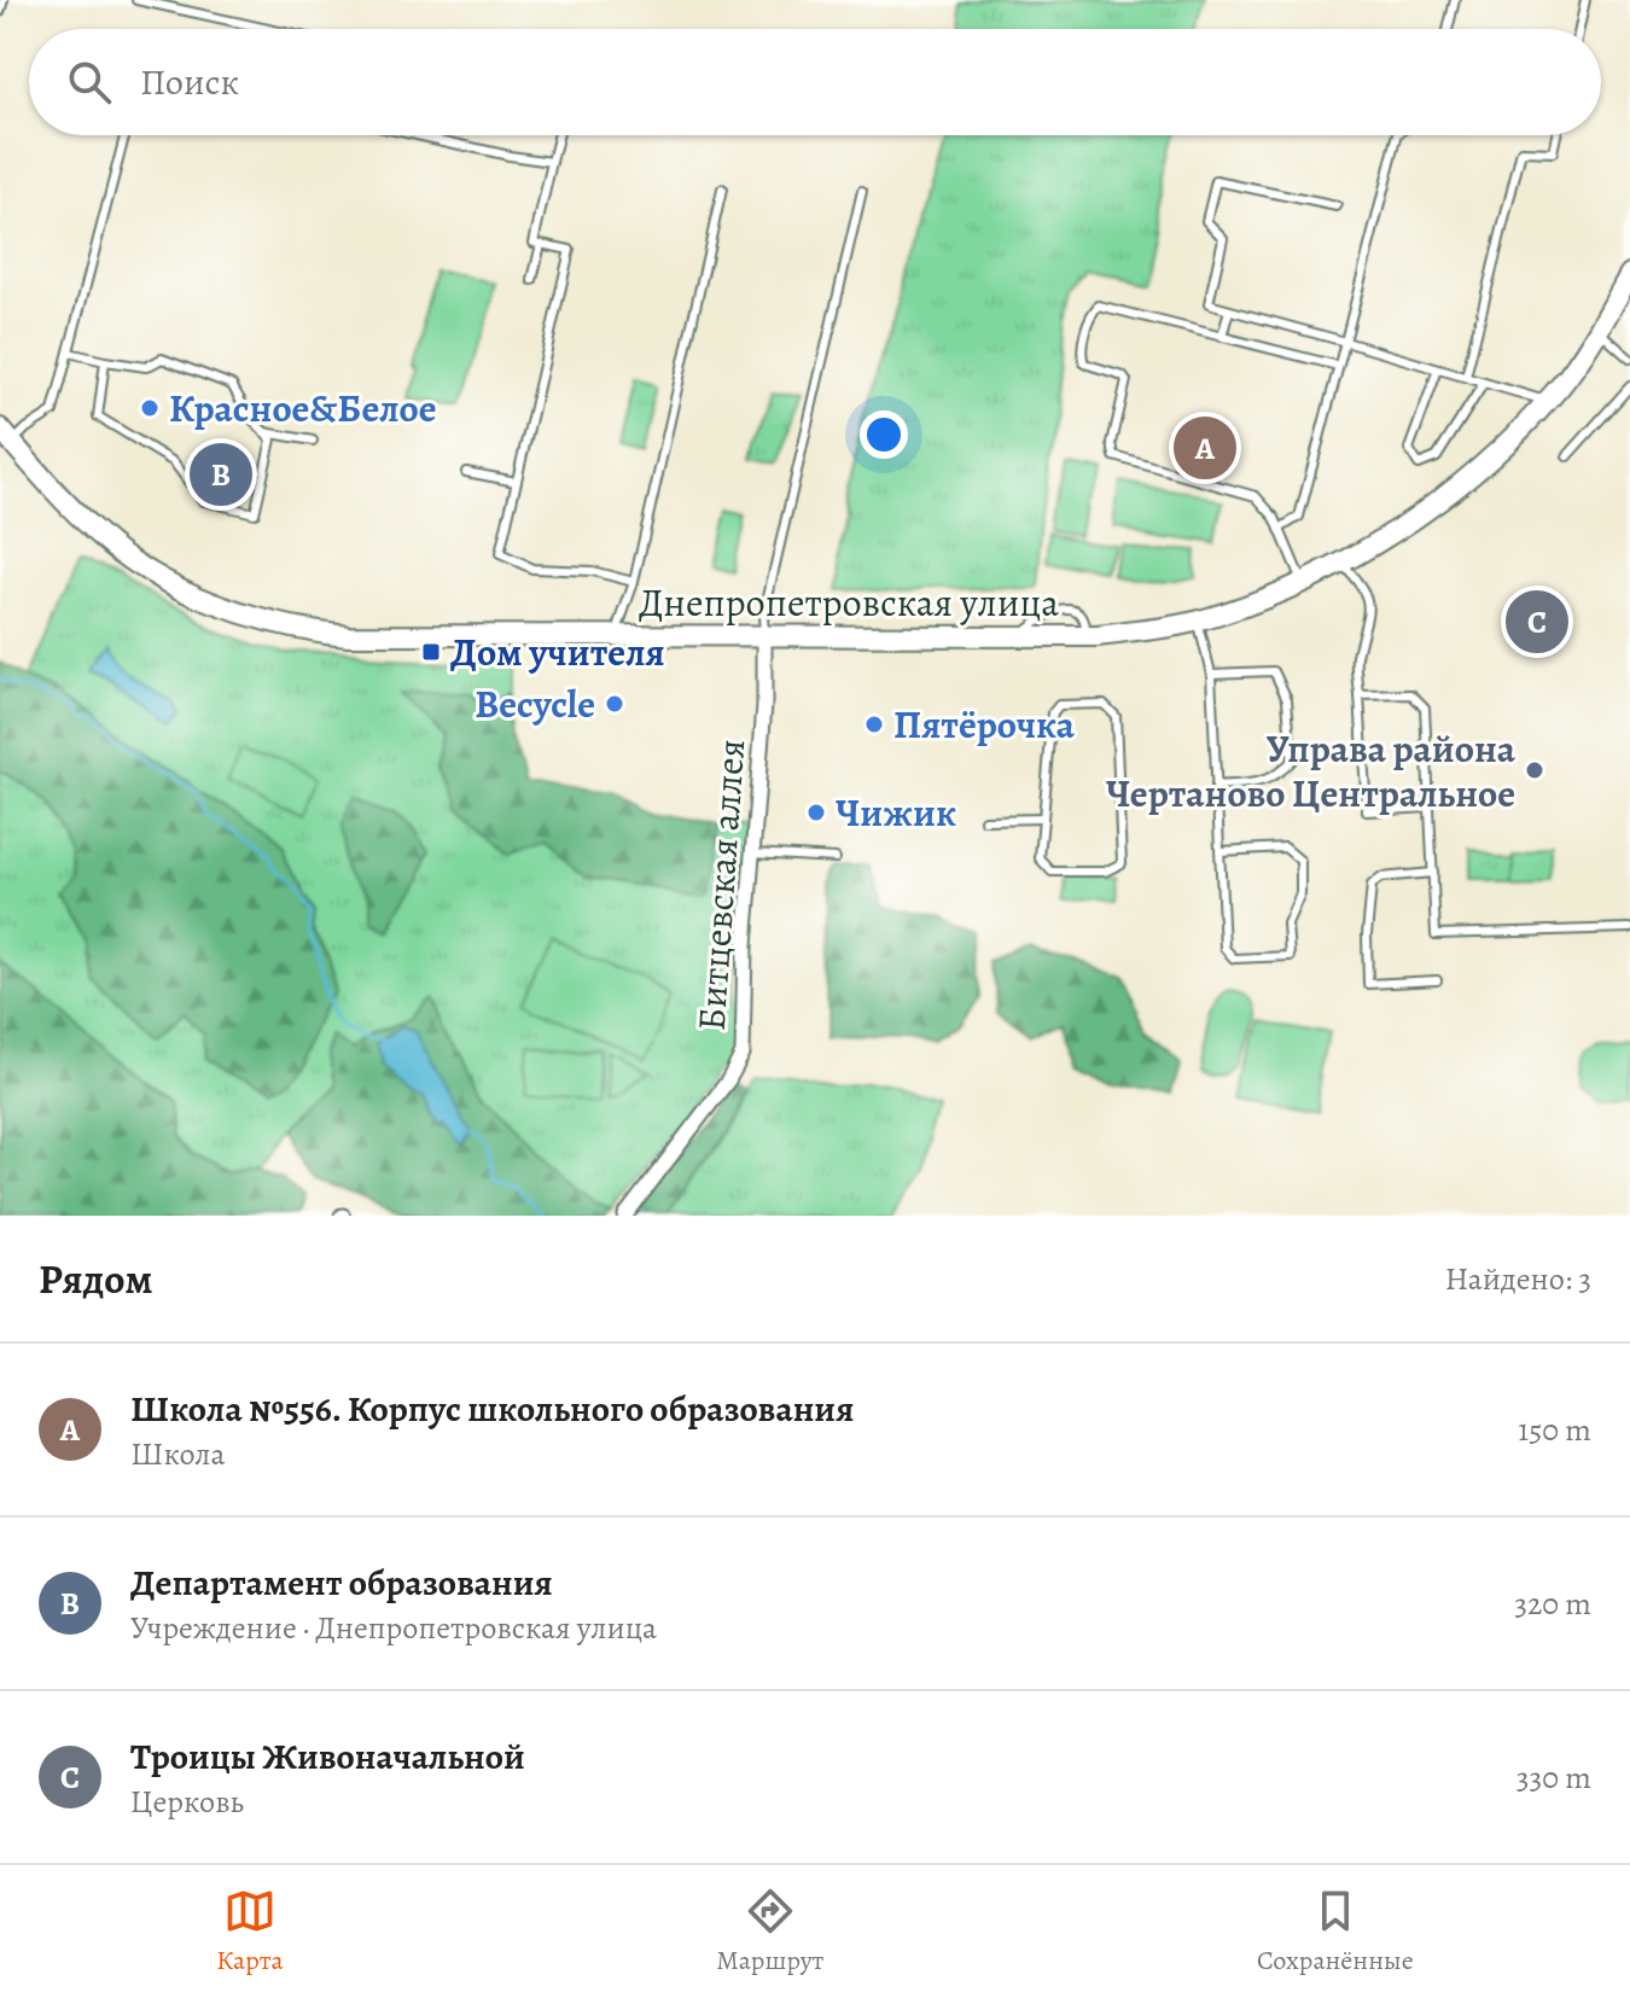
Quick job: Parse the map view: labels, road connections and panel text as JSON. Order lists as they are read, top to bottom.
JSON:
{
  "streets": {
    "street": ["Днепропетровская улица", "Битцевская аллея"]
  },
  "crossings": [
    ["Днепропетровская улица", "Битцевская аллея"]
  ],
  "places": {
    "other": [
      "Красное&Белое",
      "Becycle",
      "Пятёрочка",
      "Управа района Чертаново Центральное",
      "Чижик"
    ],
    "transit": ["Дом учителя"]
  },
  "page": {
    "search": "Поиск",
    "pins": ["A", "B", "C"],
    "heading": ["Рядом", "Найдено: 3"],
    "list": [
      {
        "mark": "A",
        "name": "Школа №556. Корпус школьного образования",
        "note": "Школа",
        "value": "150 m"
      },
      {
        "mark": "B",
        "name": "Департамент образования",
        "note": "Учреждение · Днепропетровская улица",
        "value": "320 m"
      },
      {
        "mark": "C",
        "name": "Троицы Живоначальной",
        "note": "Церковь",
        "value": "330 m"
      }
    ],
    "nav": ["Карта", "Маршрут", "Сохранённые"]
  }
}
